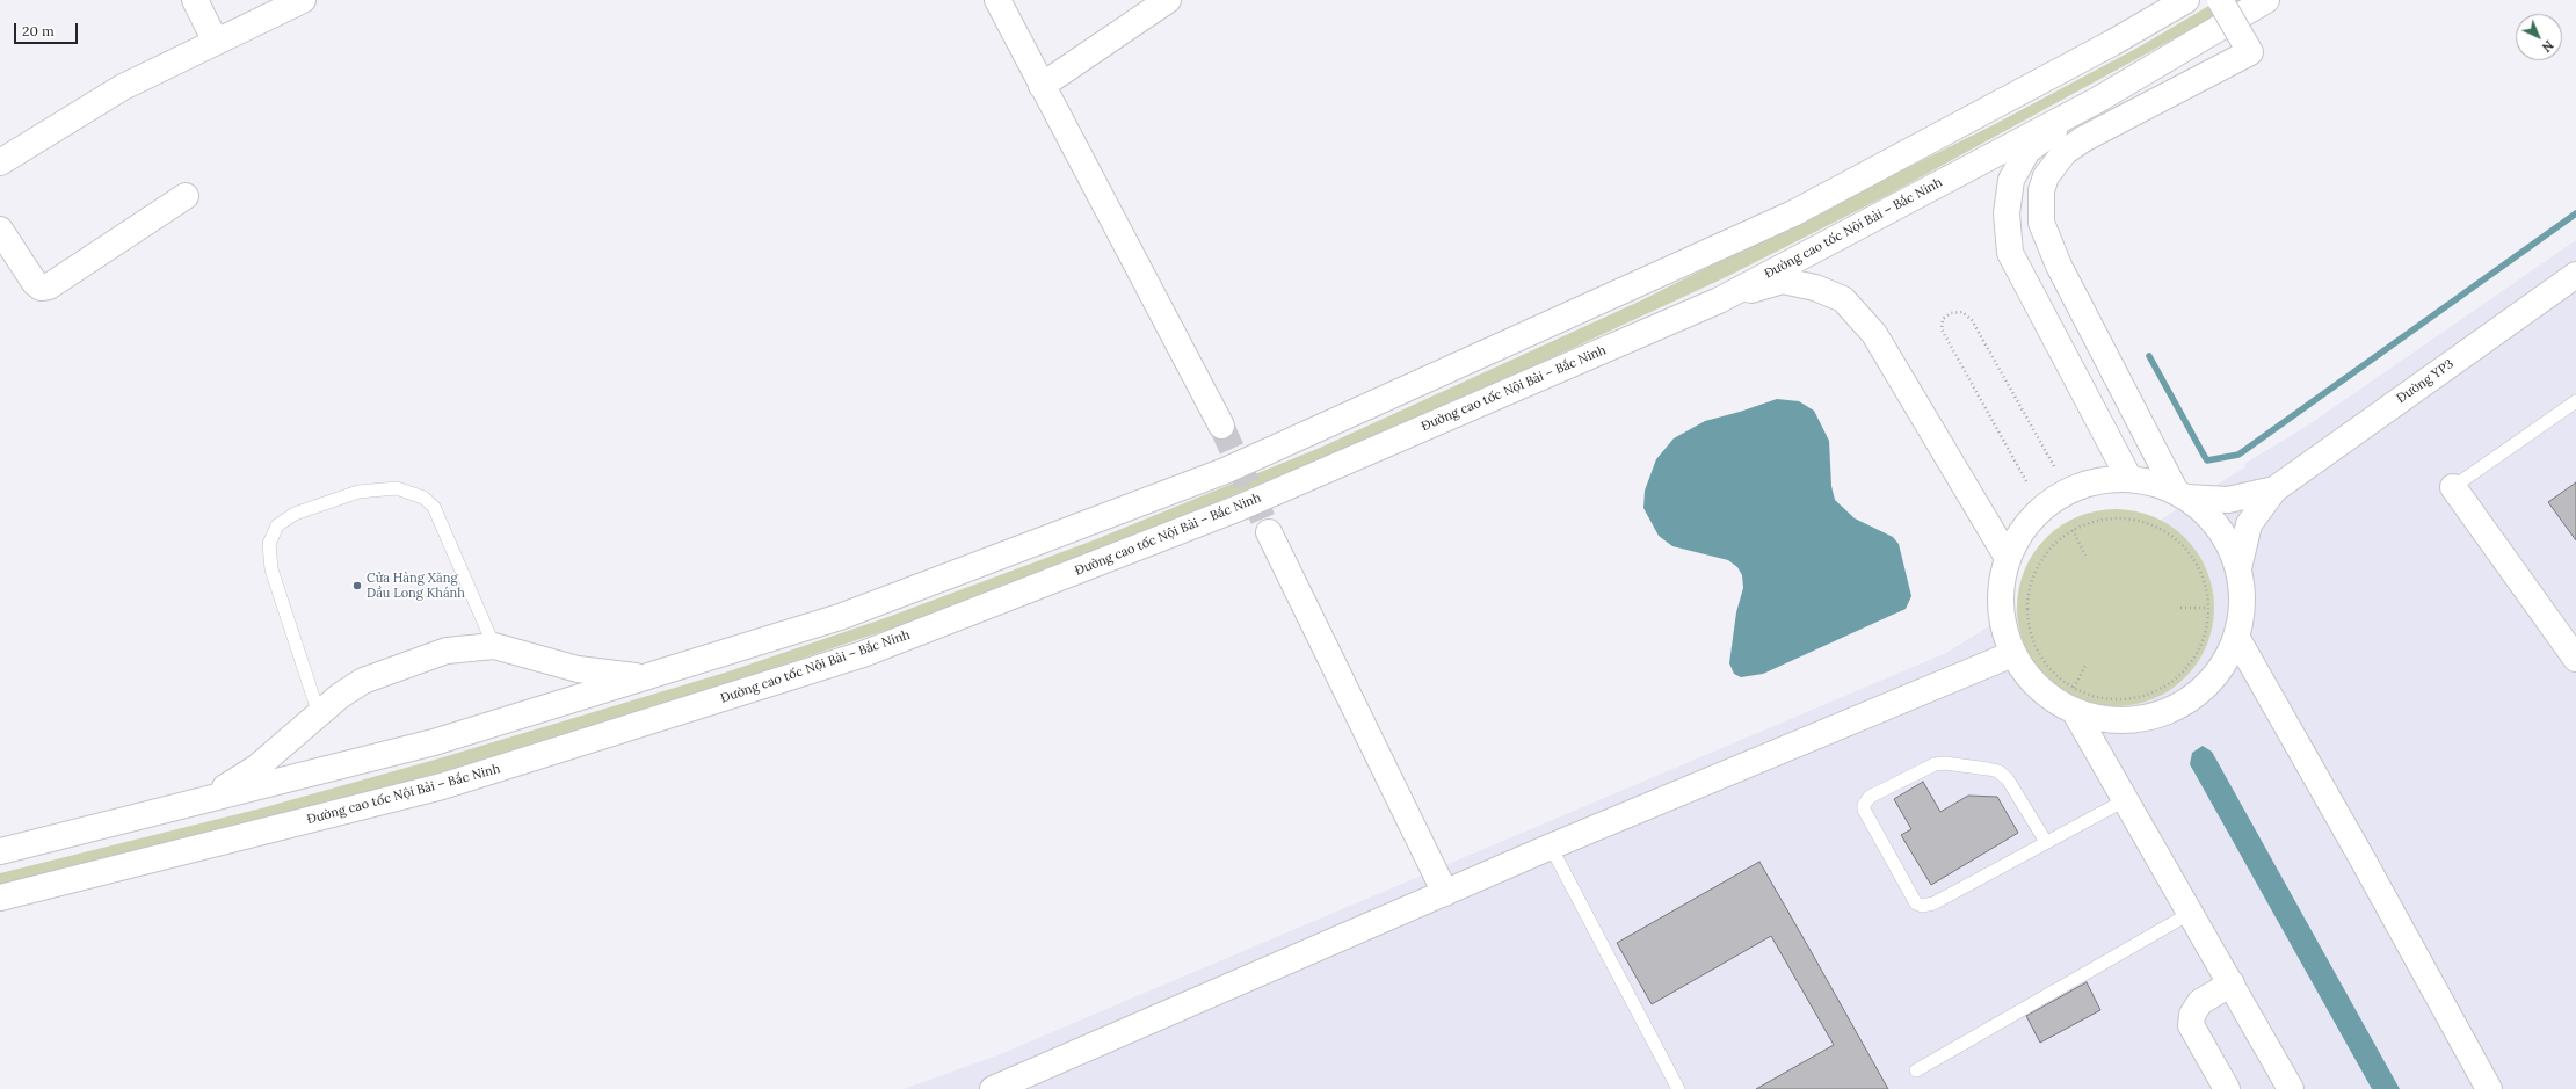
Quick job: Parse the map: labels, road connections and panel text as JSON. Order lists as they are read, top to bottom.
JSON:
{
  "streets": {
    "main road": ["Đường cao tốc Nội Bài – Bắc Ninh", "Đường YP3"]
  },
  "places": ["Cửa Hàng Xăng Dầu Long Khánh"],
  "scale_bar": "20 m",
  "north": "bottom right"
}
